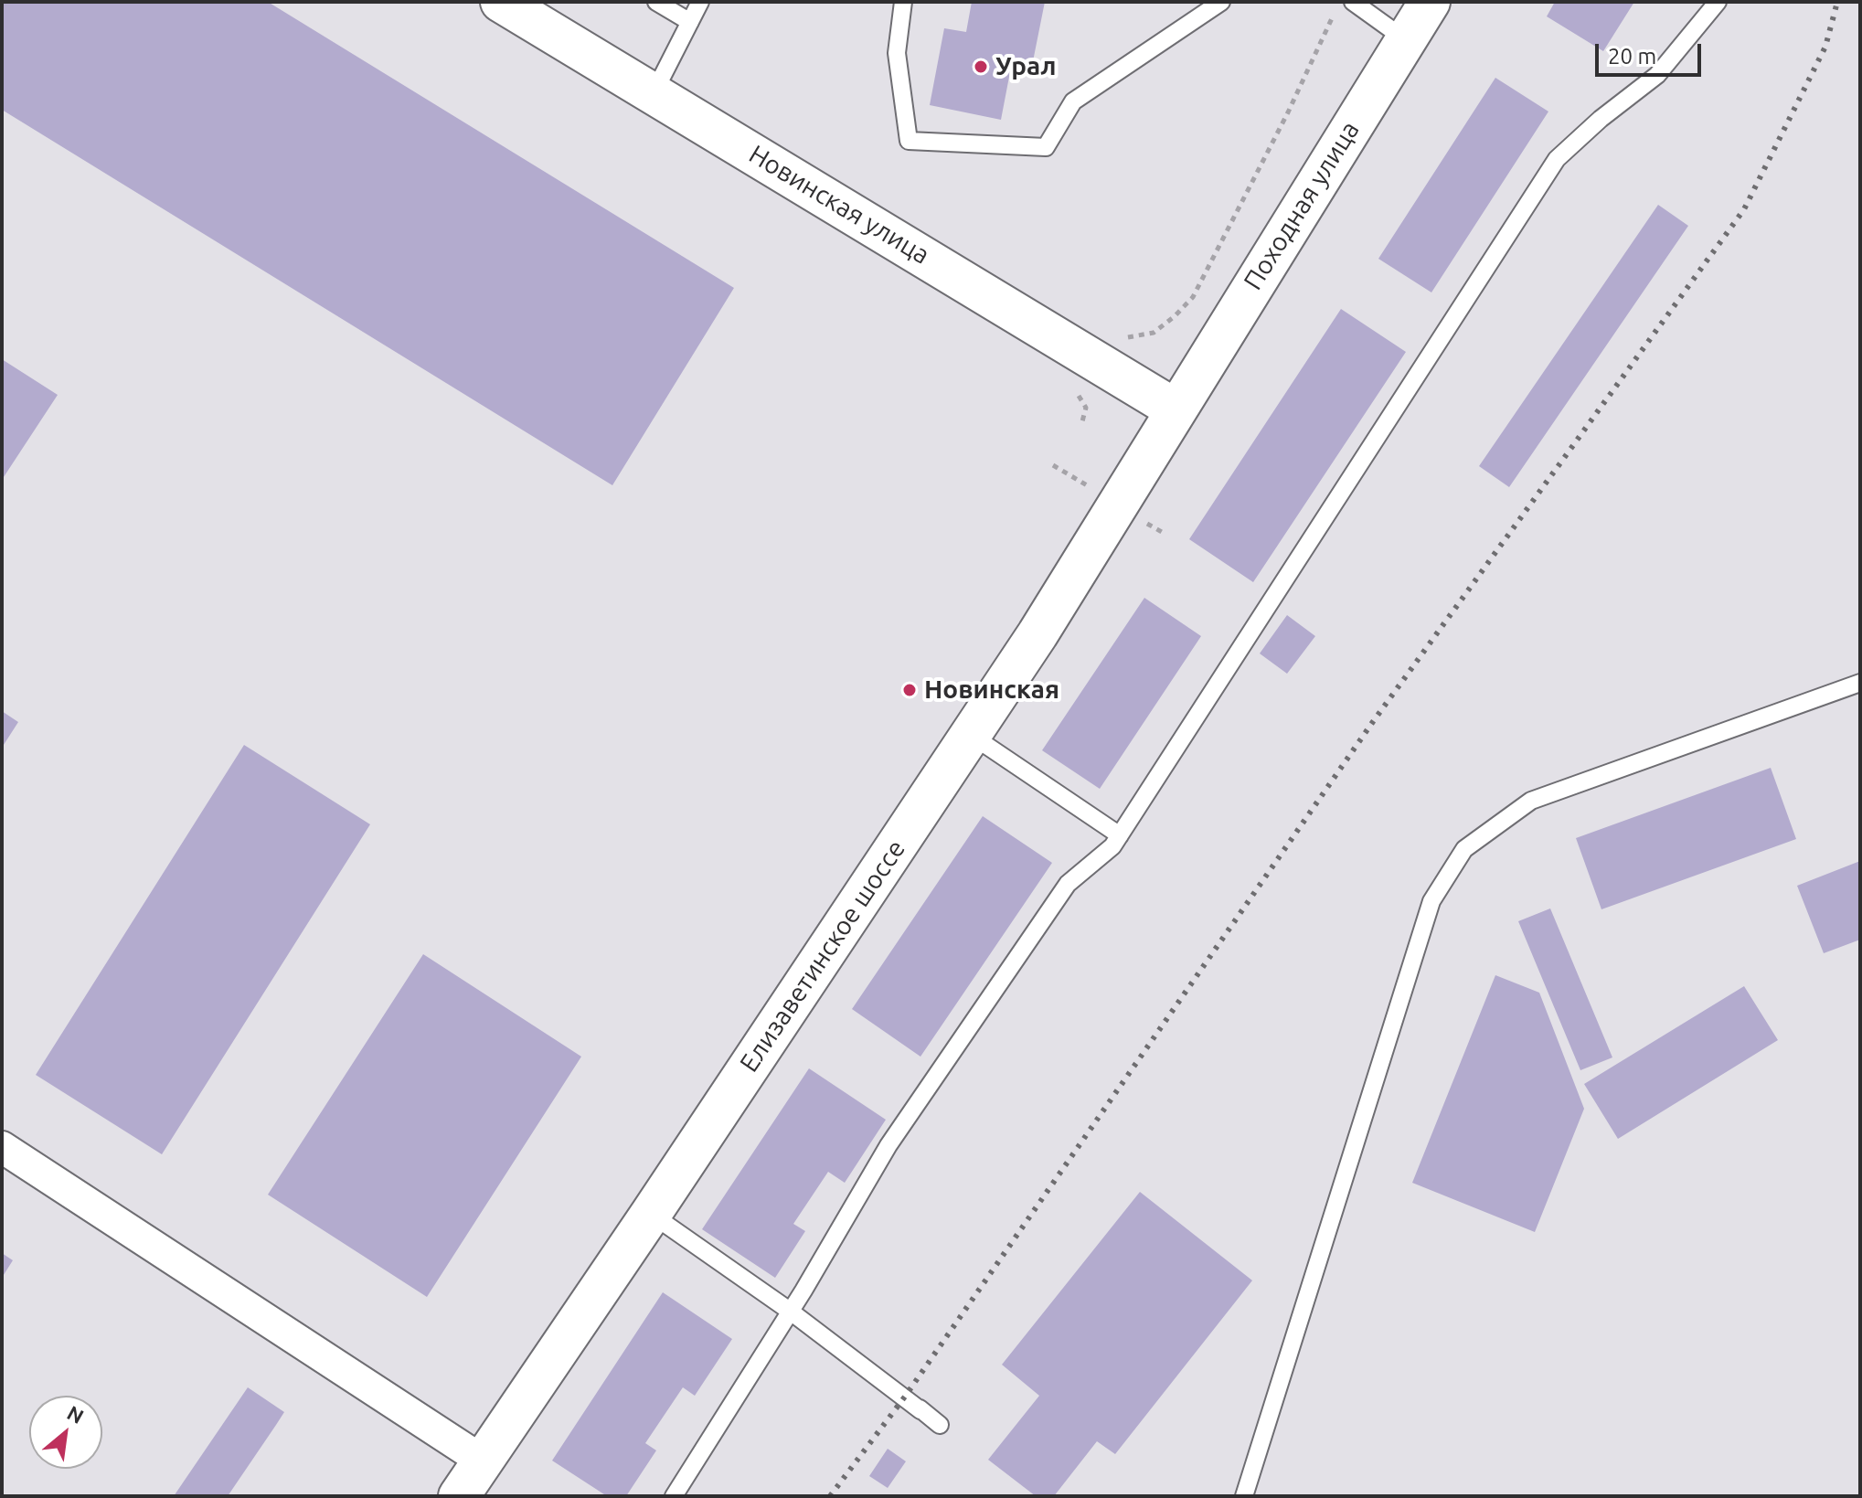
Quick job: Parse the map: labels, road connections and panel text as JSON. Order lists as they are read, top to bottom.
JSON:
{
  "streets": {
    "main road": ["Новинская улица", "Походная улица", "Елизаветинское шоссе"]
  },
  "crossings": [
    ["Новинская улица", "Походная улица"],
    ["Новинская улица", "Елизаветинское шоссе"],
    ["Походная улица", "Елизаветинское шоссе"]
  ],
  "places": ["Урал", "Новинская"],
  "scale_bar": "20 m",
  "north": "top right"
}
